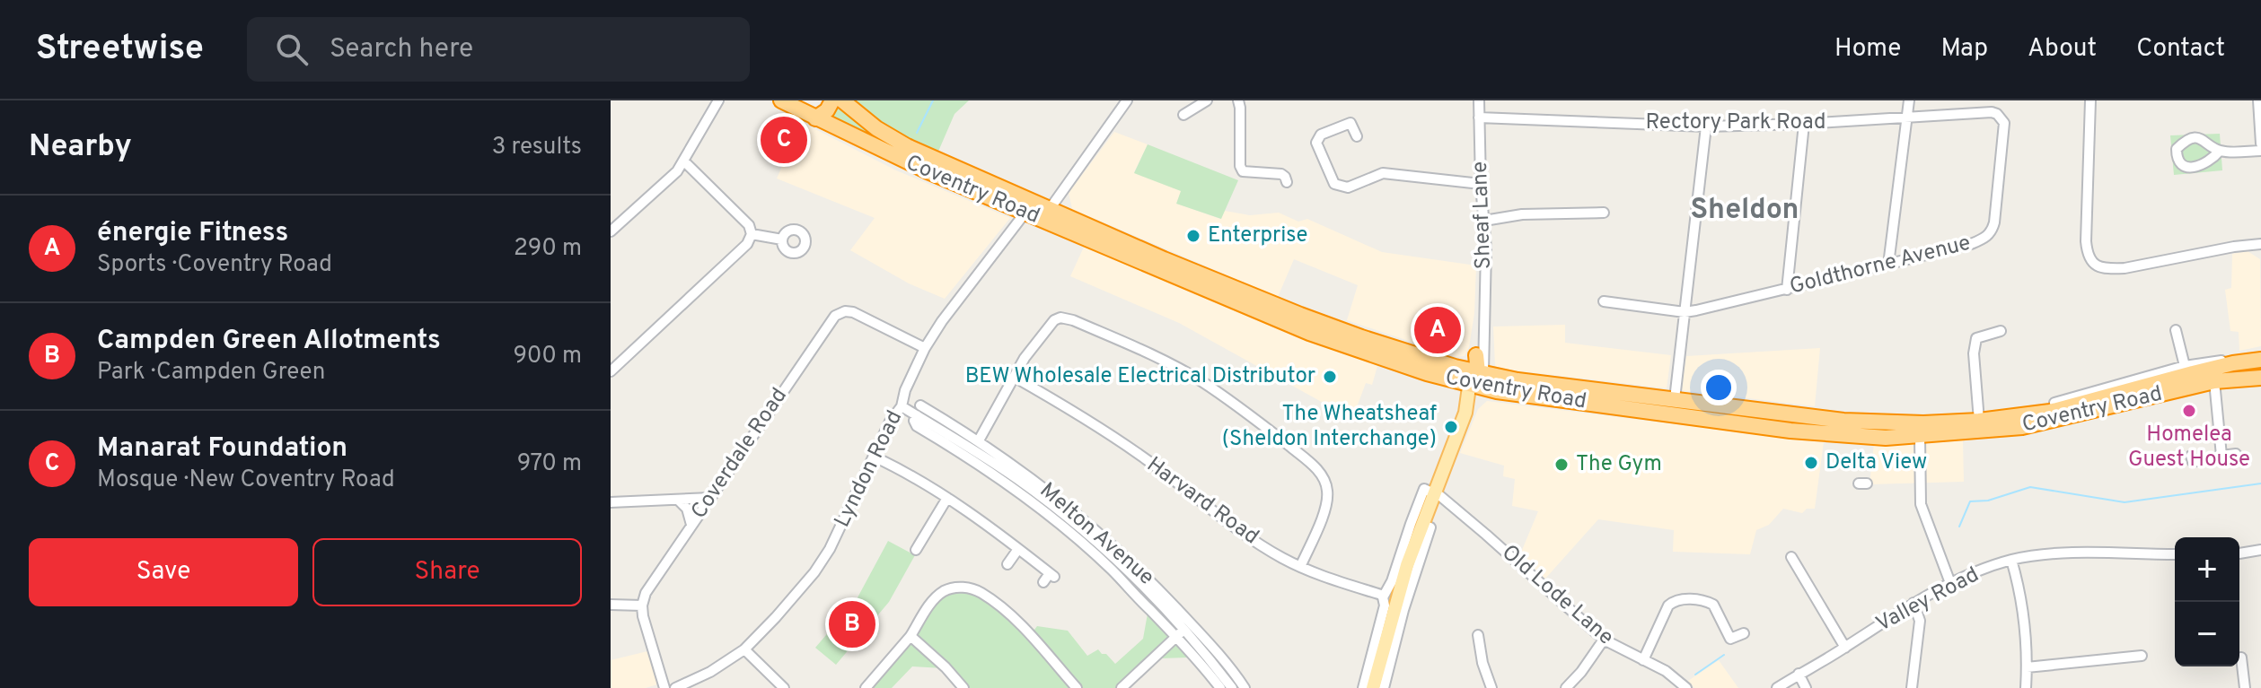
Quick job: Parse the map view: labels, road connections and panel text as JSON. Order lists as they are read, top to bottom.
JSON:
{
  "streets": {
    "highway": ["Coventry Road"],
    "street": [
      "Rectory Park Road",
      "Sheaf Lane",
      "Goldthorne Avenue",
      "Coverdale Road",
      "Lyndon Road",
      "Harvard Road",
      "Melton Avenue",
      "Old Lode Lane",
      "Valley Road"
    ]
  },
  "crossings": [
    ["Rectory Park Road", "Sheaf Lane"],
    ["Rectory Park Road", "Goldthorne Avenue"],
    ["Coventry Road", "Lyndon Road"],
    ["Coverdale Road", "Lyndon Road"],
    ["Lyndon Road", "Melton Avenue"]
  ],
  "districts": ["Sheldon"],
  "places": [
    "Enterprise",
    "BEW Wholesale Electrical Distributor",
    "Homelea Guest House",
    "The Wheatsheaf (Sheldon Interchange)",
    "Delta View",
    "The Gym"
  ],
  "page": {
    "header": "Streetwise",
    "search": "Search here",
    "nav": [
      "Home",
      "Map",
      "About",
      "Contact"
    ],
    "heading": ["Nearby", "3 results"],
    "pins": ["C", "A", "B"],
    "list": [
      {
        "mark": "A",
        "name": "énergie Fitness",
        "note": "Sports · Coventry Road",
        "value": "290 m"
      },
      {
        "mark": "B",
        "name": "Campden Green Allotments",
        "note": "Park · Campden Green",
        "value": "900 m"
      },
      {
        "mark": "C",
        "name": "Manarat Foundation",
        "note": "Mosque · New Coventry Road",
        "value": "970 m"
      }
    ],
    "buttons": ["Save", "Share"],
    "map_buttons": ["+", "−"]
  }
}
